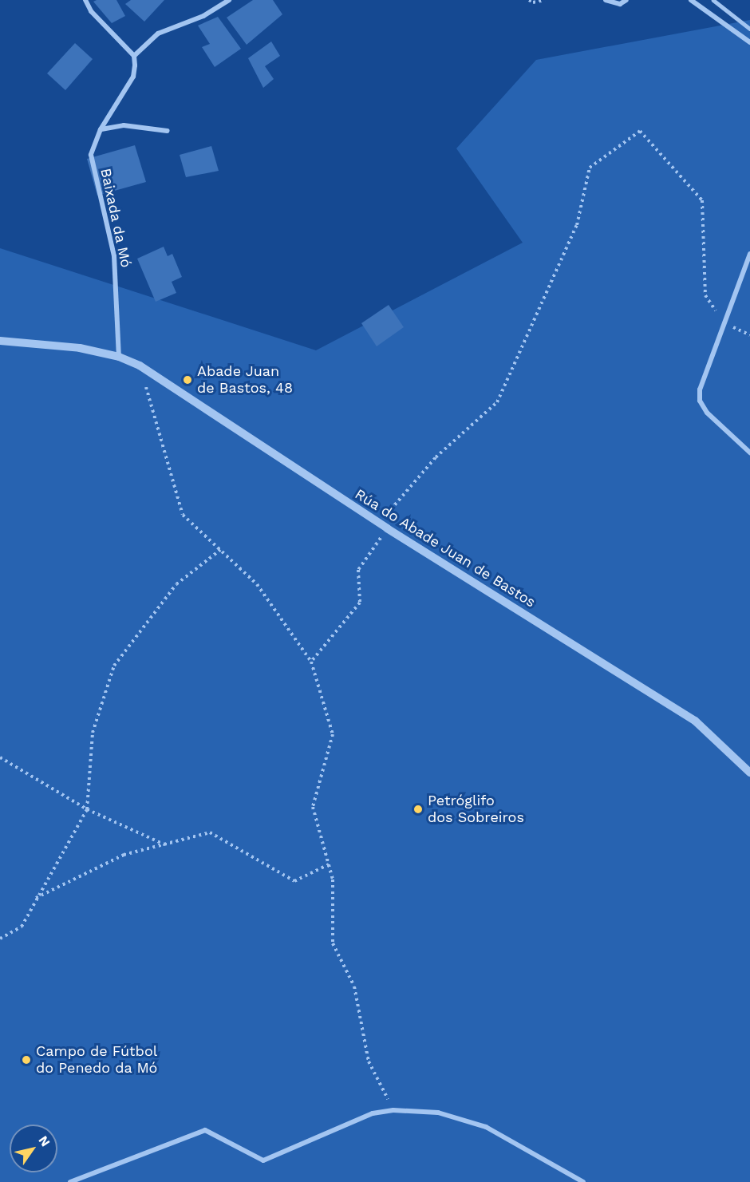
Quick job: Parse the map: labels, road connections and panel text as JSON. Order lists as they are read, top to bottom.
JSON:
{
  "streets": {
    "street": ["Baixada da Mó", "Rúa do Abade Juan de Bastos"]
  },
  "crossings": [
    ["Baixada da Mó", "Rúa do Abade Juan de Bastos"]
  ],
  "places": ["Abade Juan de Bastos, 48", "Petróglifo dos Sobreiros", "Campo de Fútbol do Penedo da Mó"],
  "north": "top right"
}
